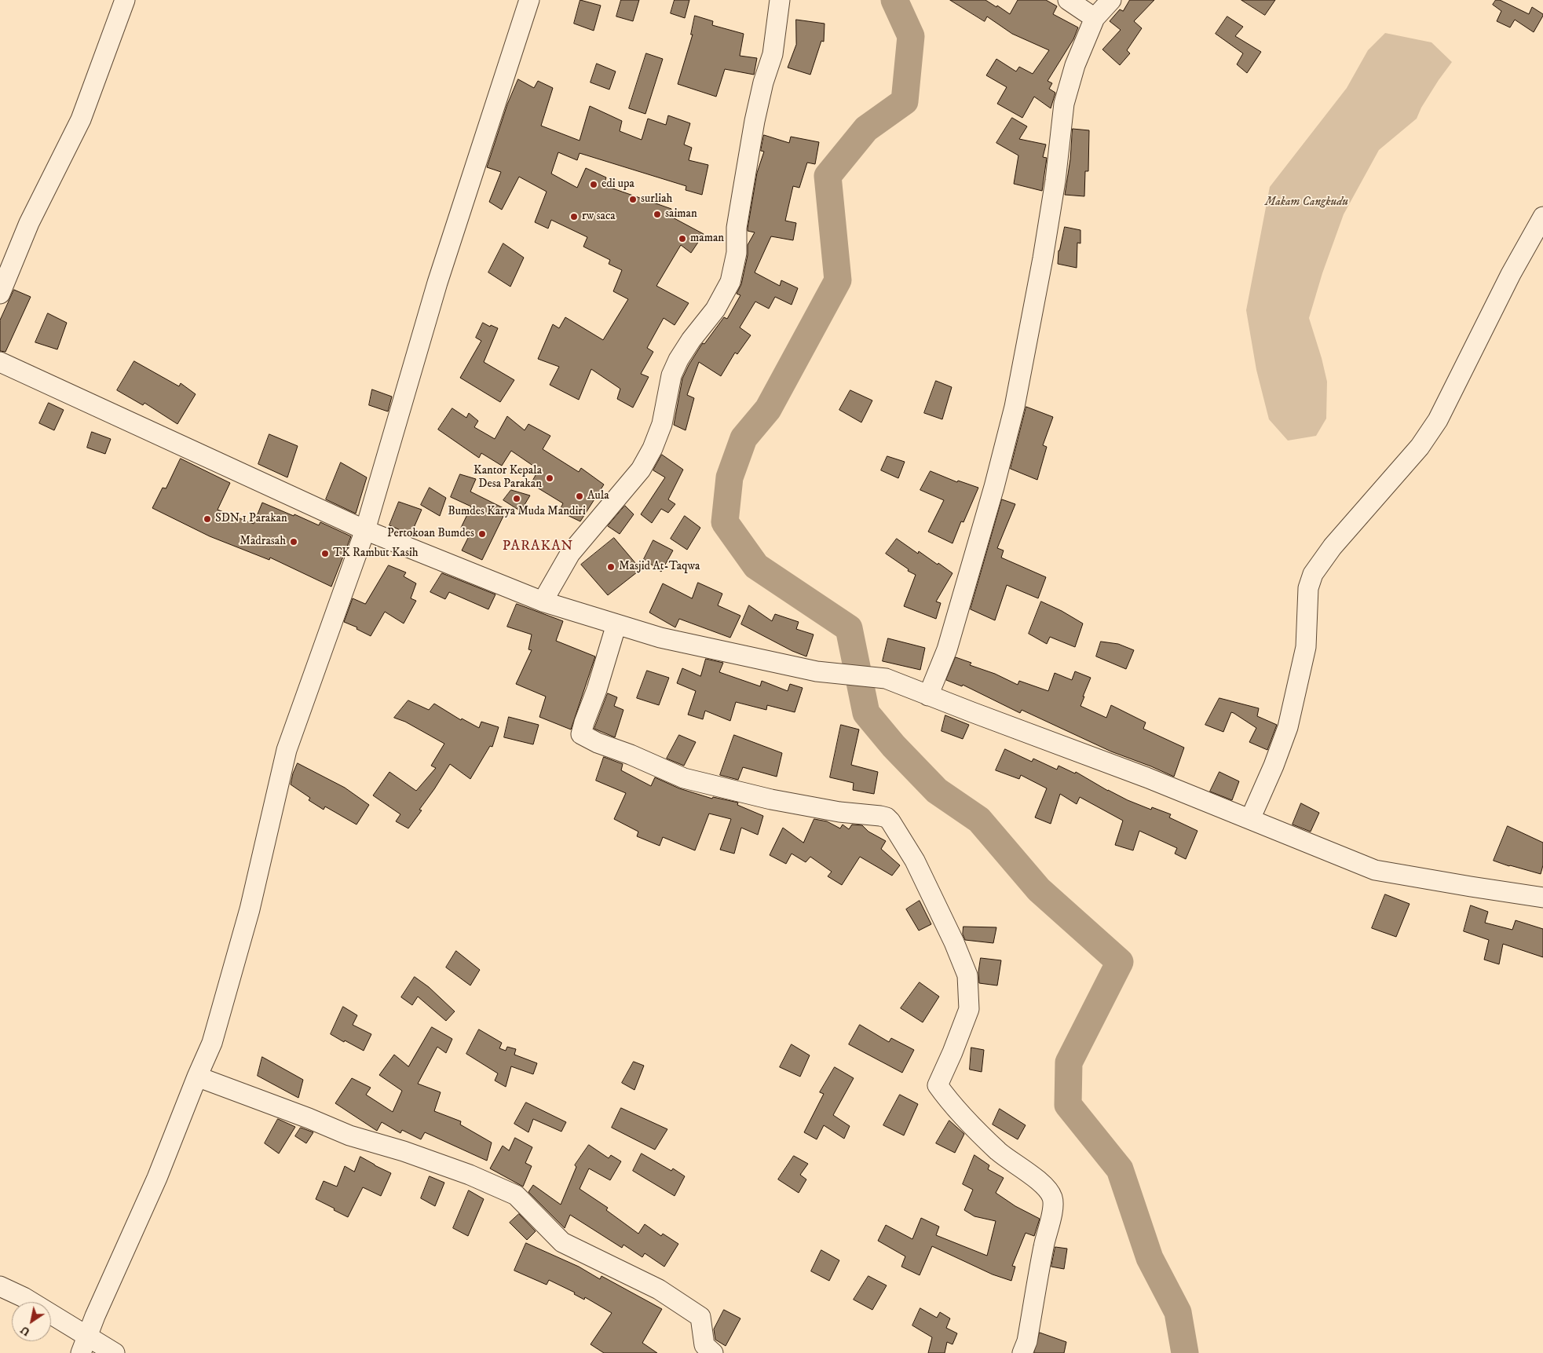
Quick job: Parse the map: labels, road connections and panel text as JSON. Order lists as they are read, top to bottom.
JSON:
{
  "districts": ["PARAKAN"],
  "parks": ["Makam Cangkudu"],
  "places": [
    "edi upa",
    "surliah",
    "saiman",
    "rw saca",
    "maman",
    "Kantor Kepala Desa Parakan",
    "Aula",
    "Bumdes Karya Muda Mandiri",
    "SDN 1 Parakan",
    "Pertokoan Bumdes",
    "Madrasah",
    "TK Rambut Kasih",
    "Masjid At-Taqwa"
  ],
  "north": "bottom left"
}
